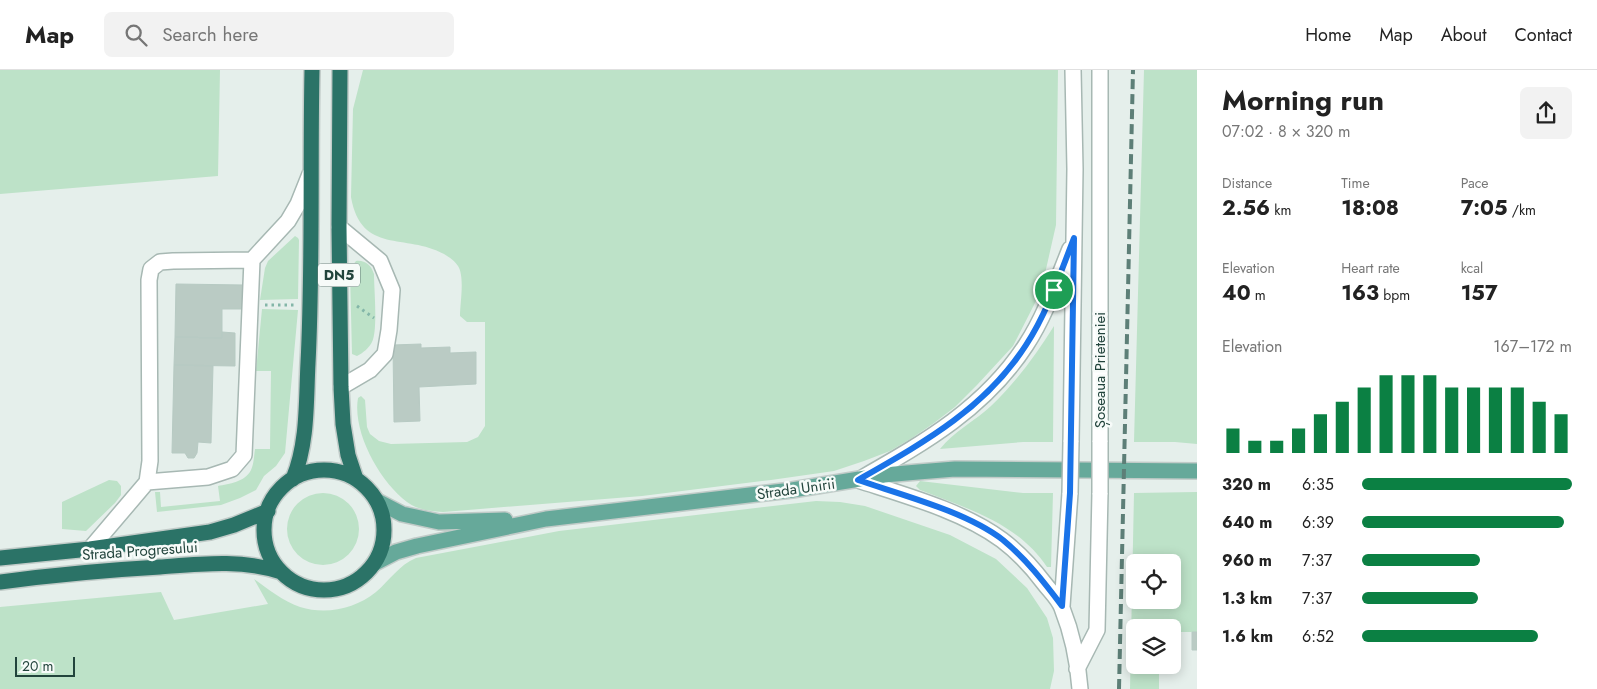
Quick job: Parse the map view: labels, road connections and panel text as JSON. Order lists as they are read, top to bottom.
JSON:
{
  "streets": {
    "highway": ["DN5", "Strada Progresului"],
    "main road": ["Strada Unirii"],
    "lane": ["Șoseaua Prieteniei"]
  },
  "crossings": [
    ["DN5", "Strada Unirii"],
    ["DN5", "Strada Progresului"],
    ["Strada Unirii", "Strada Progresului"]
  ],
  "scale_bar": "20 m",
  "page": {
    "header": "Map",
    "search": "Search here",
    "nav": [
      "Home",
      "Map",
      "About",
      "Contact"
    ],
    "heading": ["Morning run", "07:02 · 8 × 320 m"],
    "stats": [
      ["Distance", "2.56 km"],
      ["Time", "18:08"],
      ["Pace", "7:05 /km"],
      ["Elevation", "40 m"],
      ["Heart rate", "163 bpm"],
      ["kcal", "157"]
    ],
    "chart": ["Elevation", "167–172 m"],
    "list": [
      {
        "name": "320 m",
        "note": "6:35"
      },
      {
        "name": "640 m",
        "note": "6:39"
      },
      {
        "name": "960 m",
        "note": "7:37"
      },
      {
        "name": "1.3 km",
        "note": "7:37"
      },
      {
        "name": "1.6 km",
        "note": "6:52"
      }
    ],
    "scale": "20 m"
  }
}
